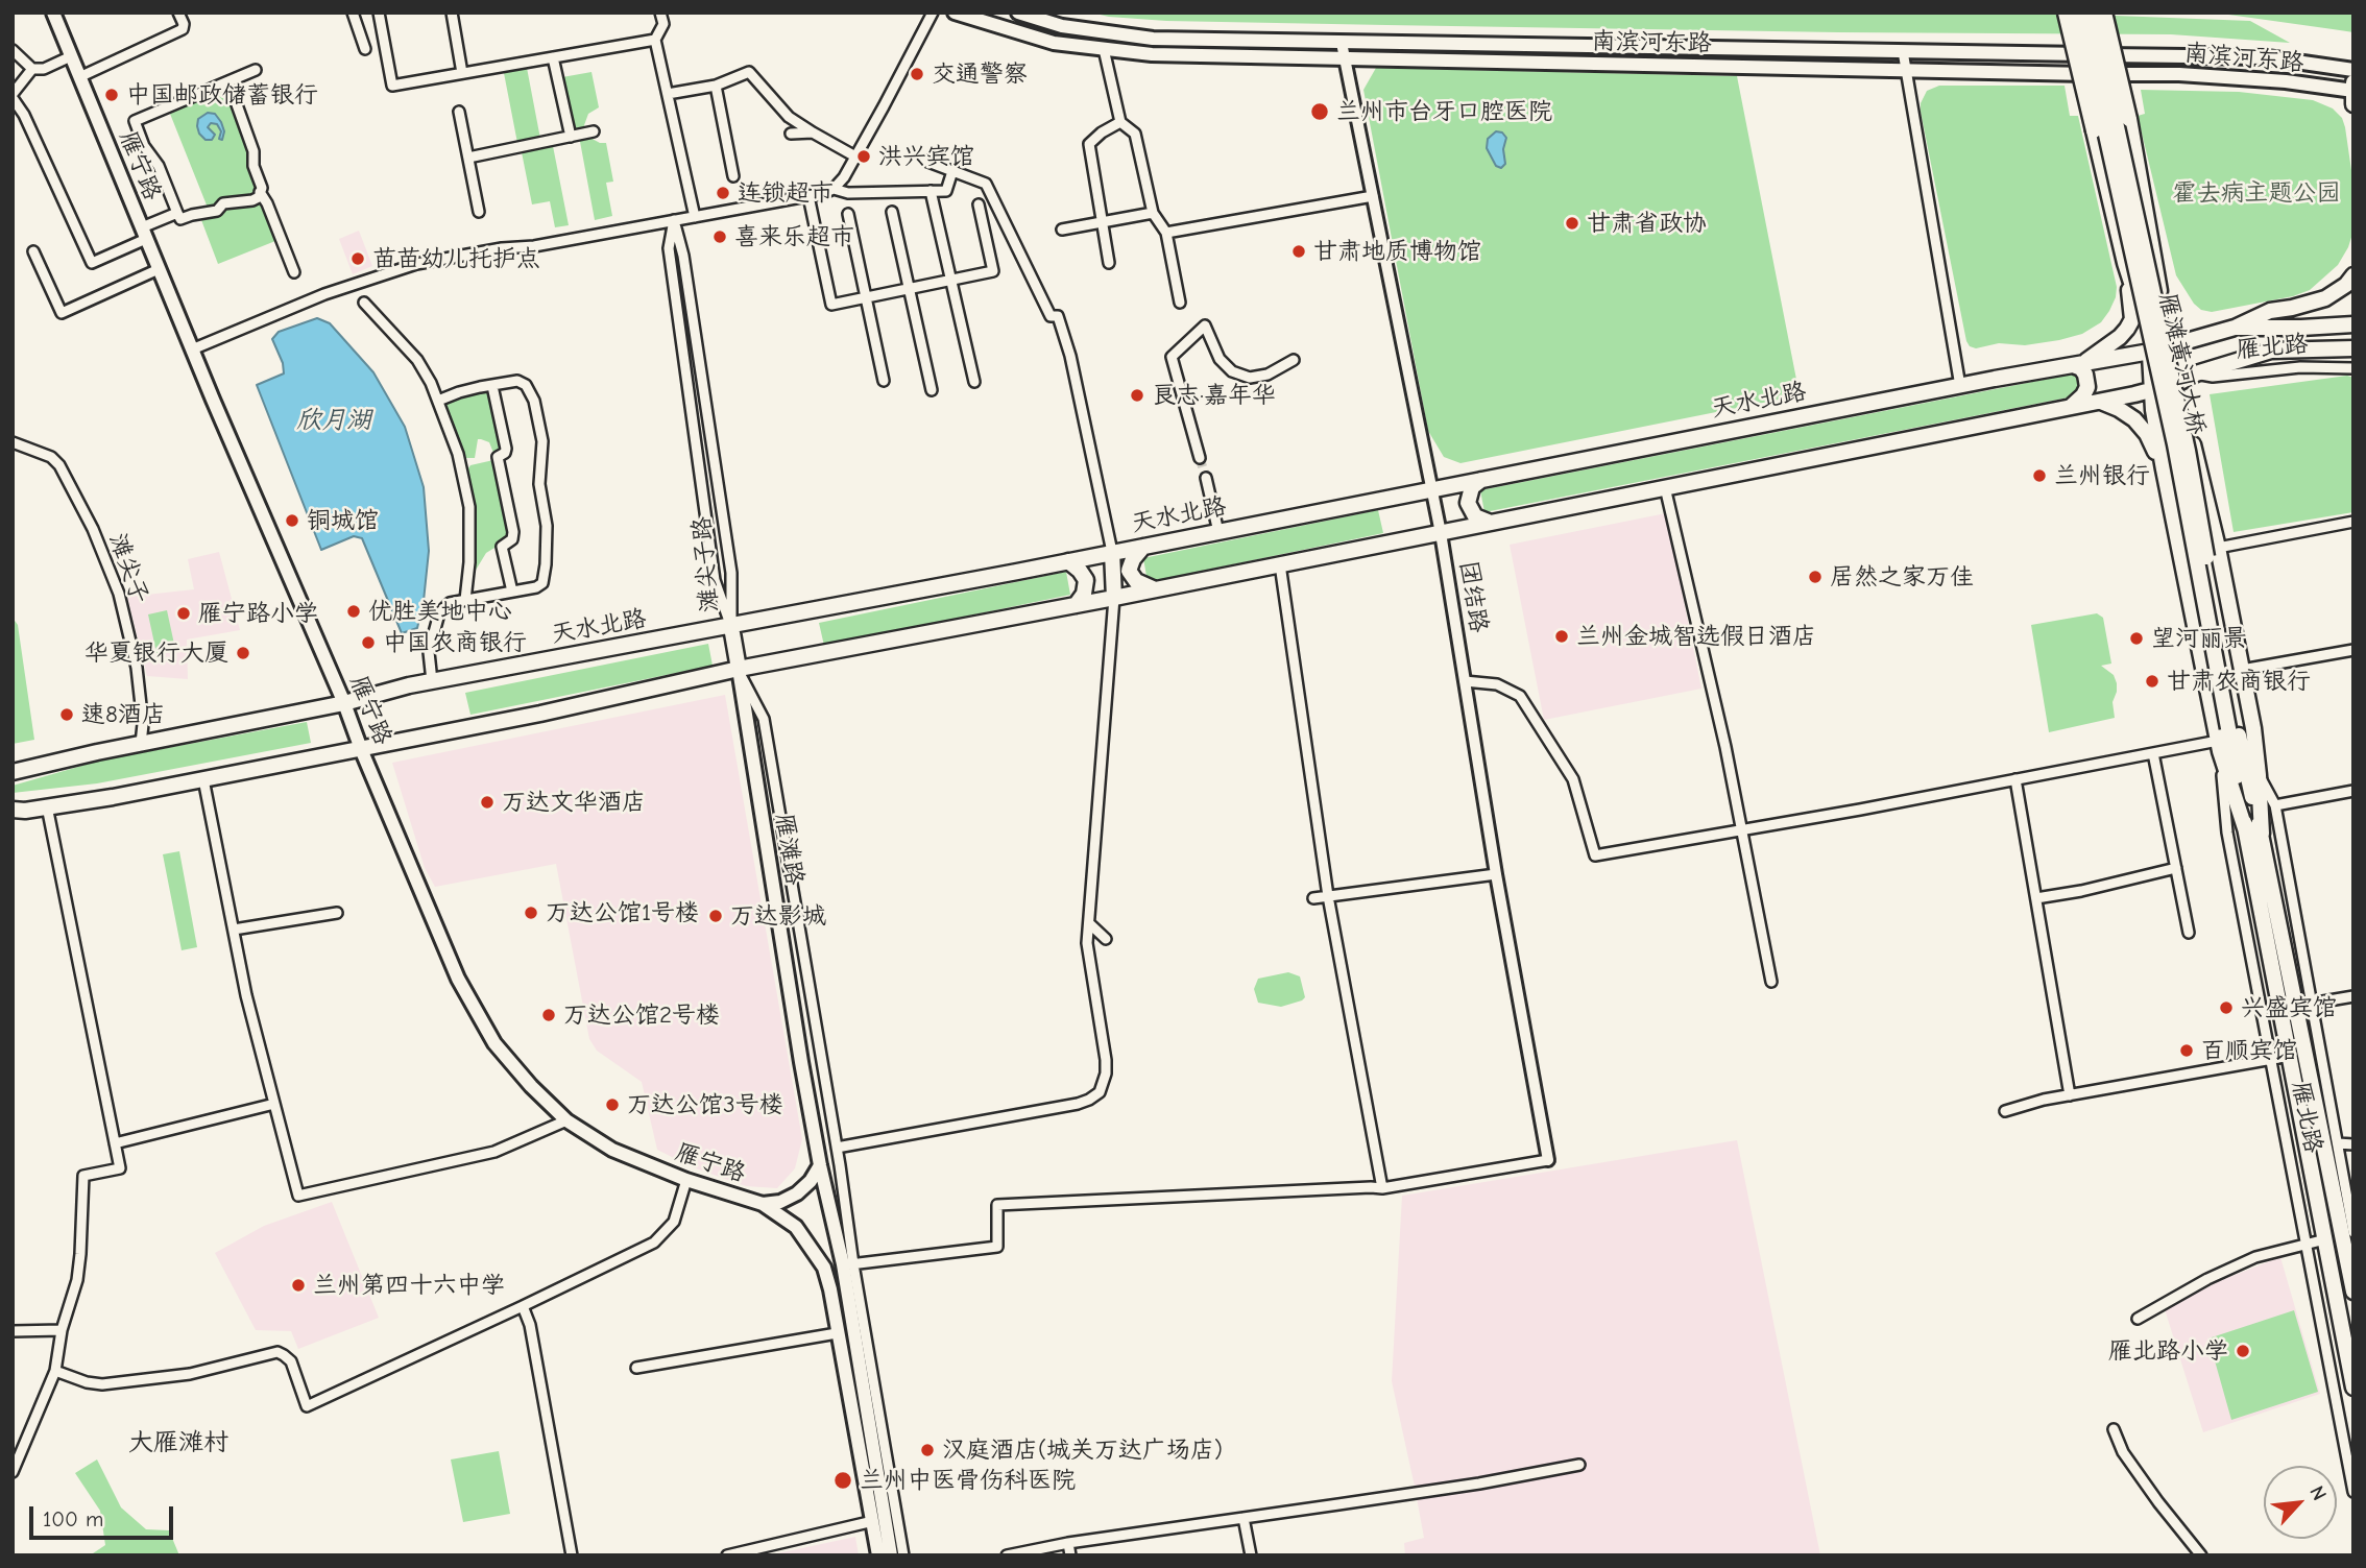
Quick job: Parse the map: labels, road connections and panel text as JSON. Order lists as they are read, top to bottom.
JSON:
{
  "streets": {
    "main road": [
      "南滨河东路",
      "雁宁路",
      "雁北路",
      "雁滩黄河大桥",
      "天水北路",
      "雁滩路"
    ],
    "street": ["滩尖子路", "滩尖子", "团结路"]
  },
  "crossings": [
    ["南滨河东路", "团结路"],
    ["雁宁路", "天水北路"],
    ["雁北路", "雁滩黄河大桥"],
    ["天水北路", "滩尖子路"],
    ["天水北路", "滩尖子"],
    ["天水北路", "团结路"]
  ],
  "districts": ["大雁滩村"],
  "water": ["欣月湖"],
  "parks": ["霍去病主题公园"],
  "places": [
    "交通警察",
    "中国邮政储蓄银行",
    "兰州市台牙口腔医院",
    "洪兴宾馆",
    "连锁超市",
    "甘肃省政协",
    "喜来乐超市",
    "甘肃地质博物馆",
    "苗苗幼儿托护点",
    "良志·嘉年华",
    "兰州银行",
    "铜城馆",
    "居然之家万佳",
    "优胜美地中心",
    "雁宁路小学",
    "兰州金城智选假日酒店",
    "望河丽景",
    "中国农商银行",
    "华夏银行大厦",
    "甘肃农商银行",
    "速8酒店",
    "万达文华酒店",
    "万达公馆1号楼",
    "万达影城",
    "兴盛宾馆",
    "万达公馆2号楼",
    "百顺宾馆",
    "万达公馆3号楼",
    "兰州第四十六中学",
    "雁北路小学",
    "汉庭酒店(城关万达广场店)",
    "兰州中医骨伤科医院"
  ],
  "scale_bar": "100 m",
  "north": "top right"
}
